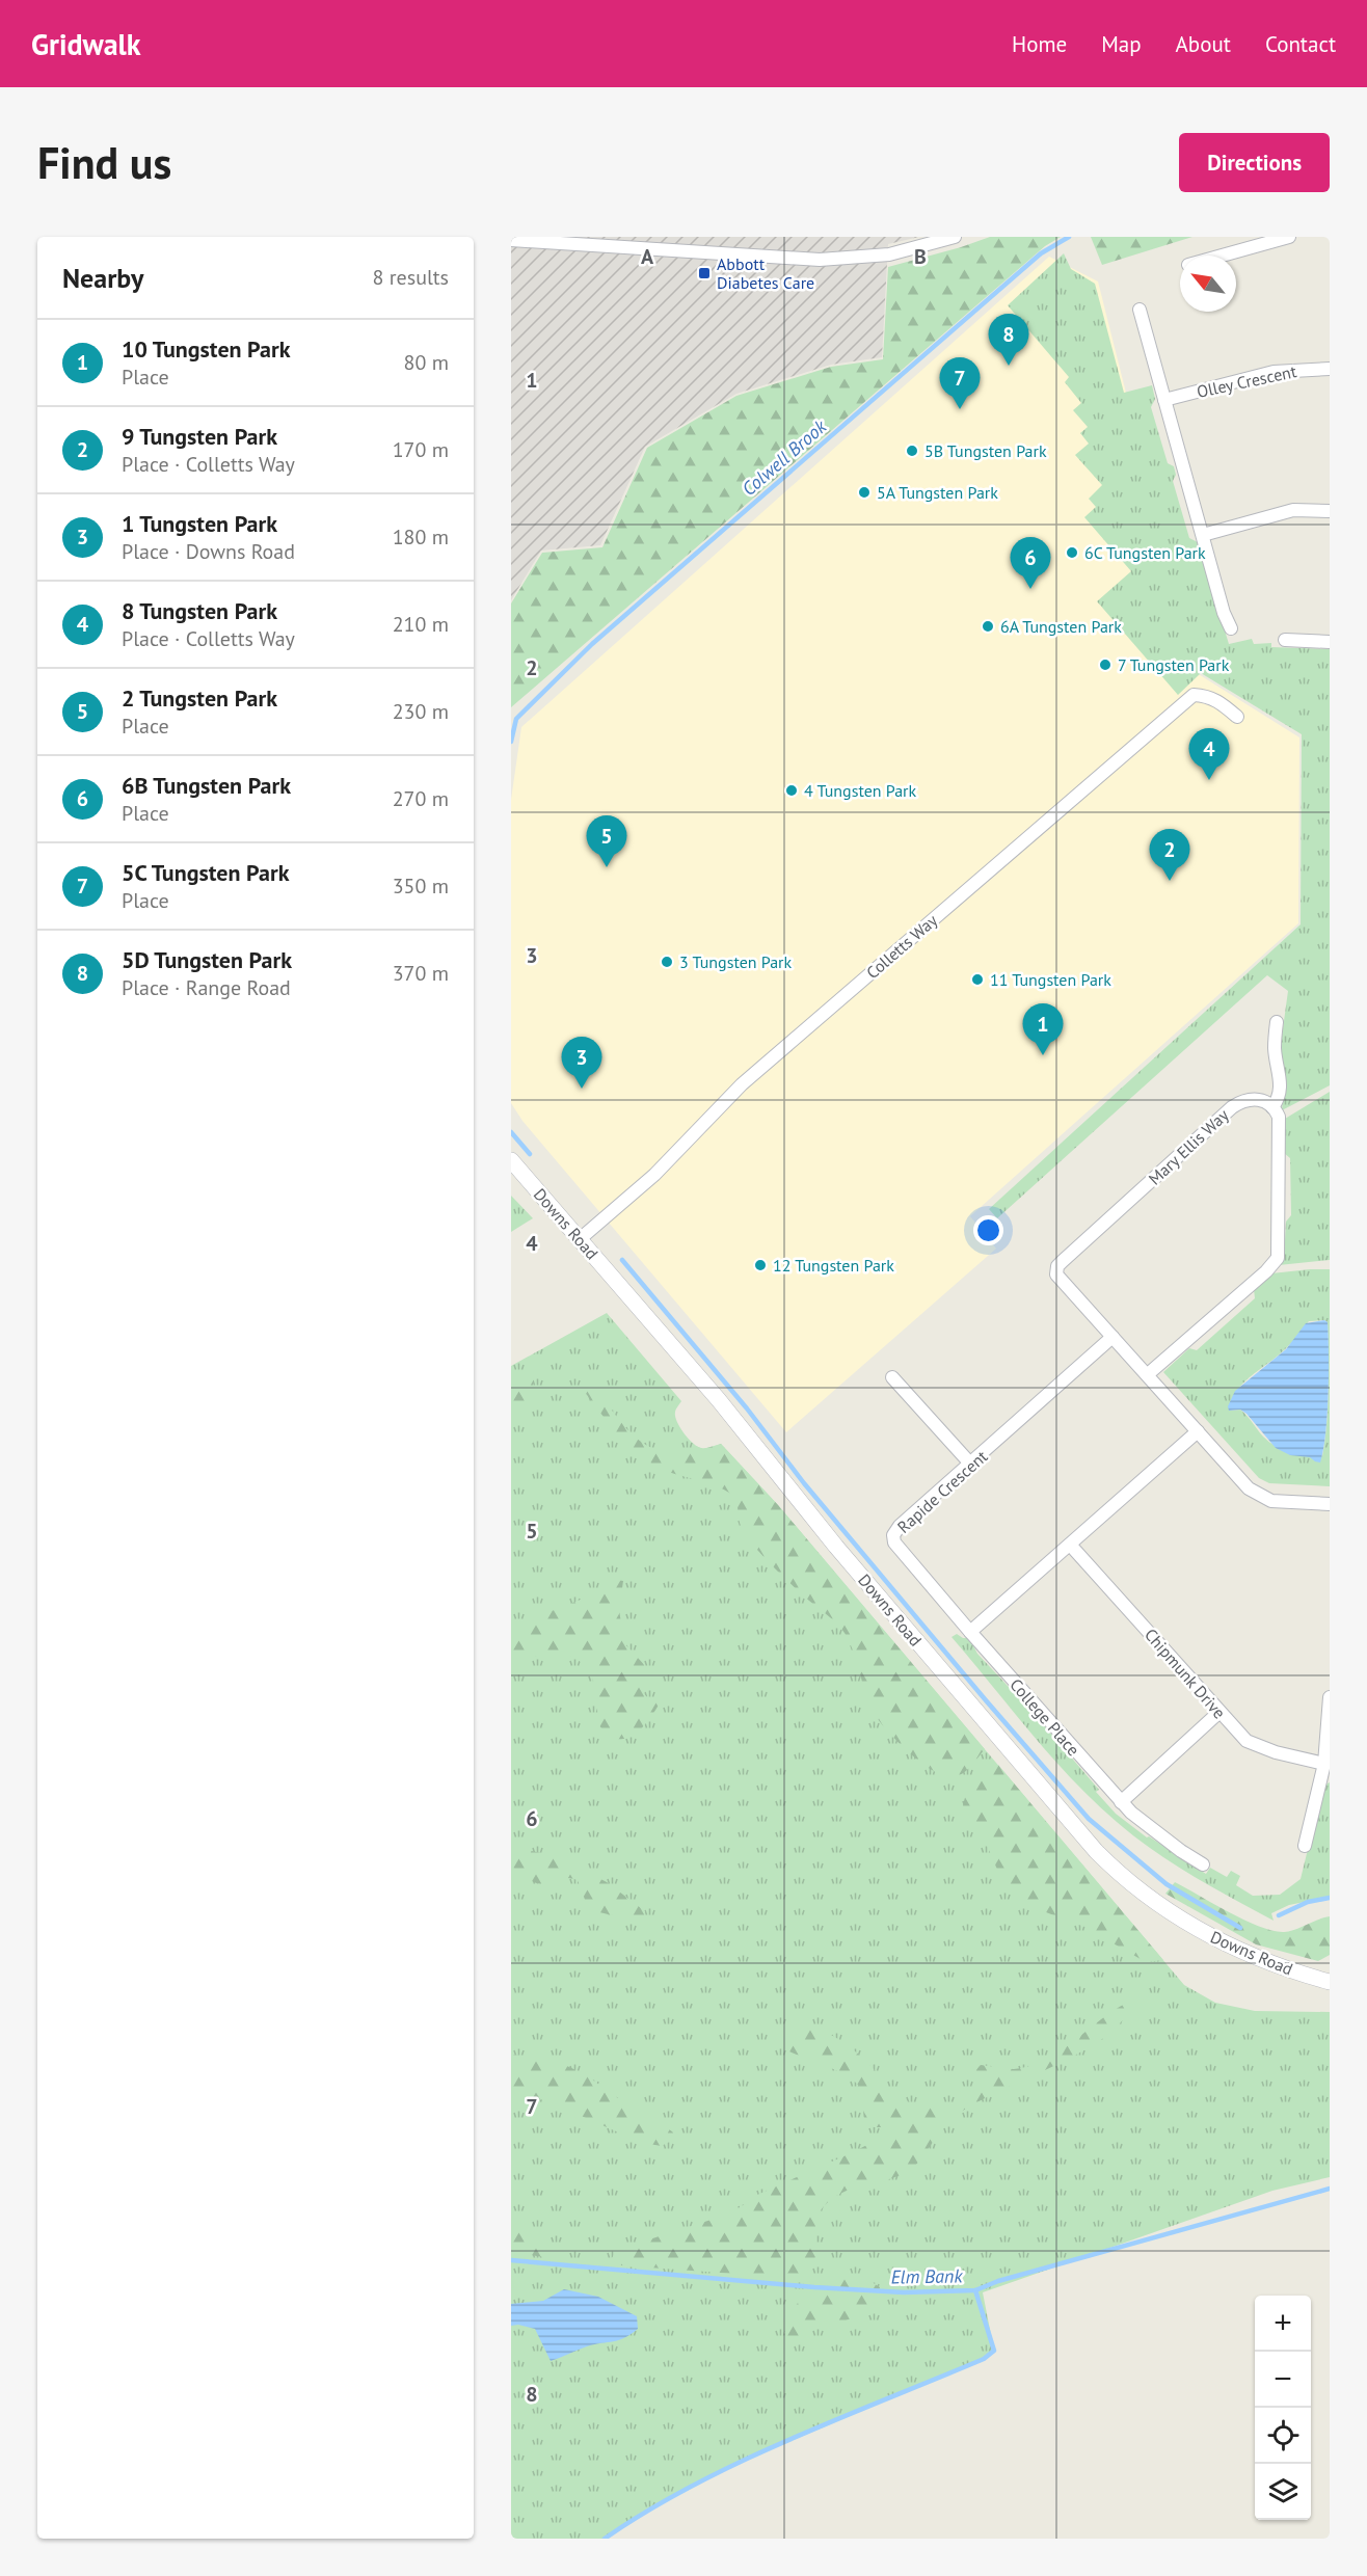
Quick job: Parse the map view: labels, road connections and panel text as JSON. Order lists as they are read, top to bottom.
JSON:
{
  "streets": {
    "street": [
      "Olley Crescent",
      "Colletts Way",
      "Mary Ellis Way",
      "Downs Road",
      "Rapide Crescent",
      "Chipmunk Drive",
      "College Place"
    ]
  },
  "crossings": [
    ["Colletts Way", "Downs Road"],
    ["Mary Ellis Way", "Rapide Crescent"],
    ["Rapide Crescent", "College Place"]
  ],
  "water": ["Colwell Brook", "Elm Bank"],
  "places": {
    "transit": ["Abbott Diabetes Care"],
    "other": [
      "5B Tungsten Park",
      "5A Tungsten Park",
      "6C Tungsten Park",
      "6A Tungsten Park",
      "7 Tungsten Park",
      "4 Tungsten Park",
      "3 Tungsten Park",
      "11 Tungsten Park",
      "12 Tungsten Park"
    ]
  },
  "north": "top left",
  "page": {
    "header": "Gridwalk",
    "nav": [
      "Home",
      "Map",
      "About",
      "Contact"
    ],
    "buttons": "Directions",
    "title": "Find us",
    "heading": ["Nearby", "8 results"],
    "pins": [
      "8",
      "7",
      "6",
      "4",
      "5",
      "2",
      "1",
      "3"
    ],
    "list": [
      {
        "mark": "1",
        "name": "10 Tungsten Park",
        "note": "Place",
        "value": "80 m"
      },
      {
        "mark": "2",
        "name": "9 Tungsten Park",
        "note": "Place · Colletts Way",
        "value": "170 m"
      },
      {
        "mark": "3",
        "name": "1 Tungsten Park",
        "note": "Place · Downs Road",
        "value": "180 m"
      },
      {
        "mark": "4",
        "name": "8 Tungsten Park",
        "note": "Place · Colletts Way",
        "value": "210 m"
      },
      {
        "mark": "5",
        "name": "2 Tungsten Park",
        "note": "Place",
        "value": "230 m"
      },
      {
        "mark": "6",
        "name": "6B Tungsten Park",
        "note": "Place",
        "value": "270 m"
      },
      {
        "mark": "7",
        "name": "5C Tungsten Park",
        "note": "Place",
        "value": "350 m"
      },
      {
        "mark": "8",
        "name": "5D Tungsten Park",
        "note": "Place · Range Road",
        "value": "370 m"
      }
    ],
    "map_buttons": ["+", "−"]
  },
  "grid": {
    "columns": ["A", "B"],
    "rows": [
      "1",
      "2",
      "3",
      "4",
      "5",
      "6",
      "7",
      "8"
    ]
  }
}
